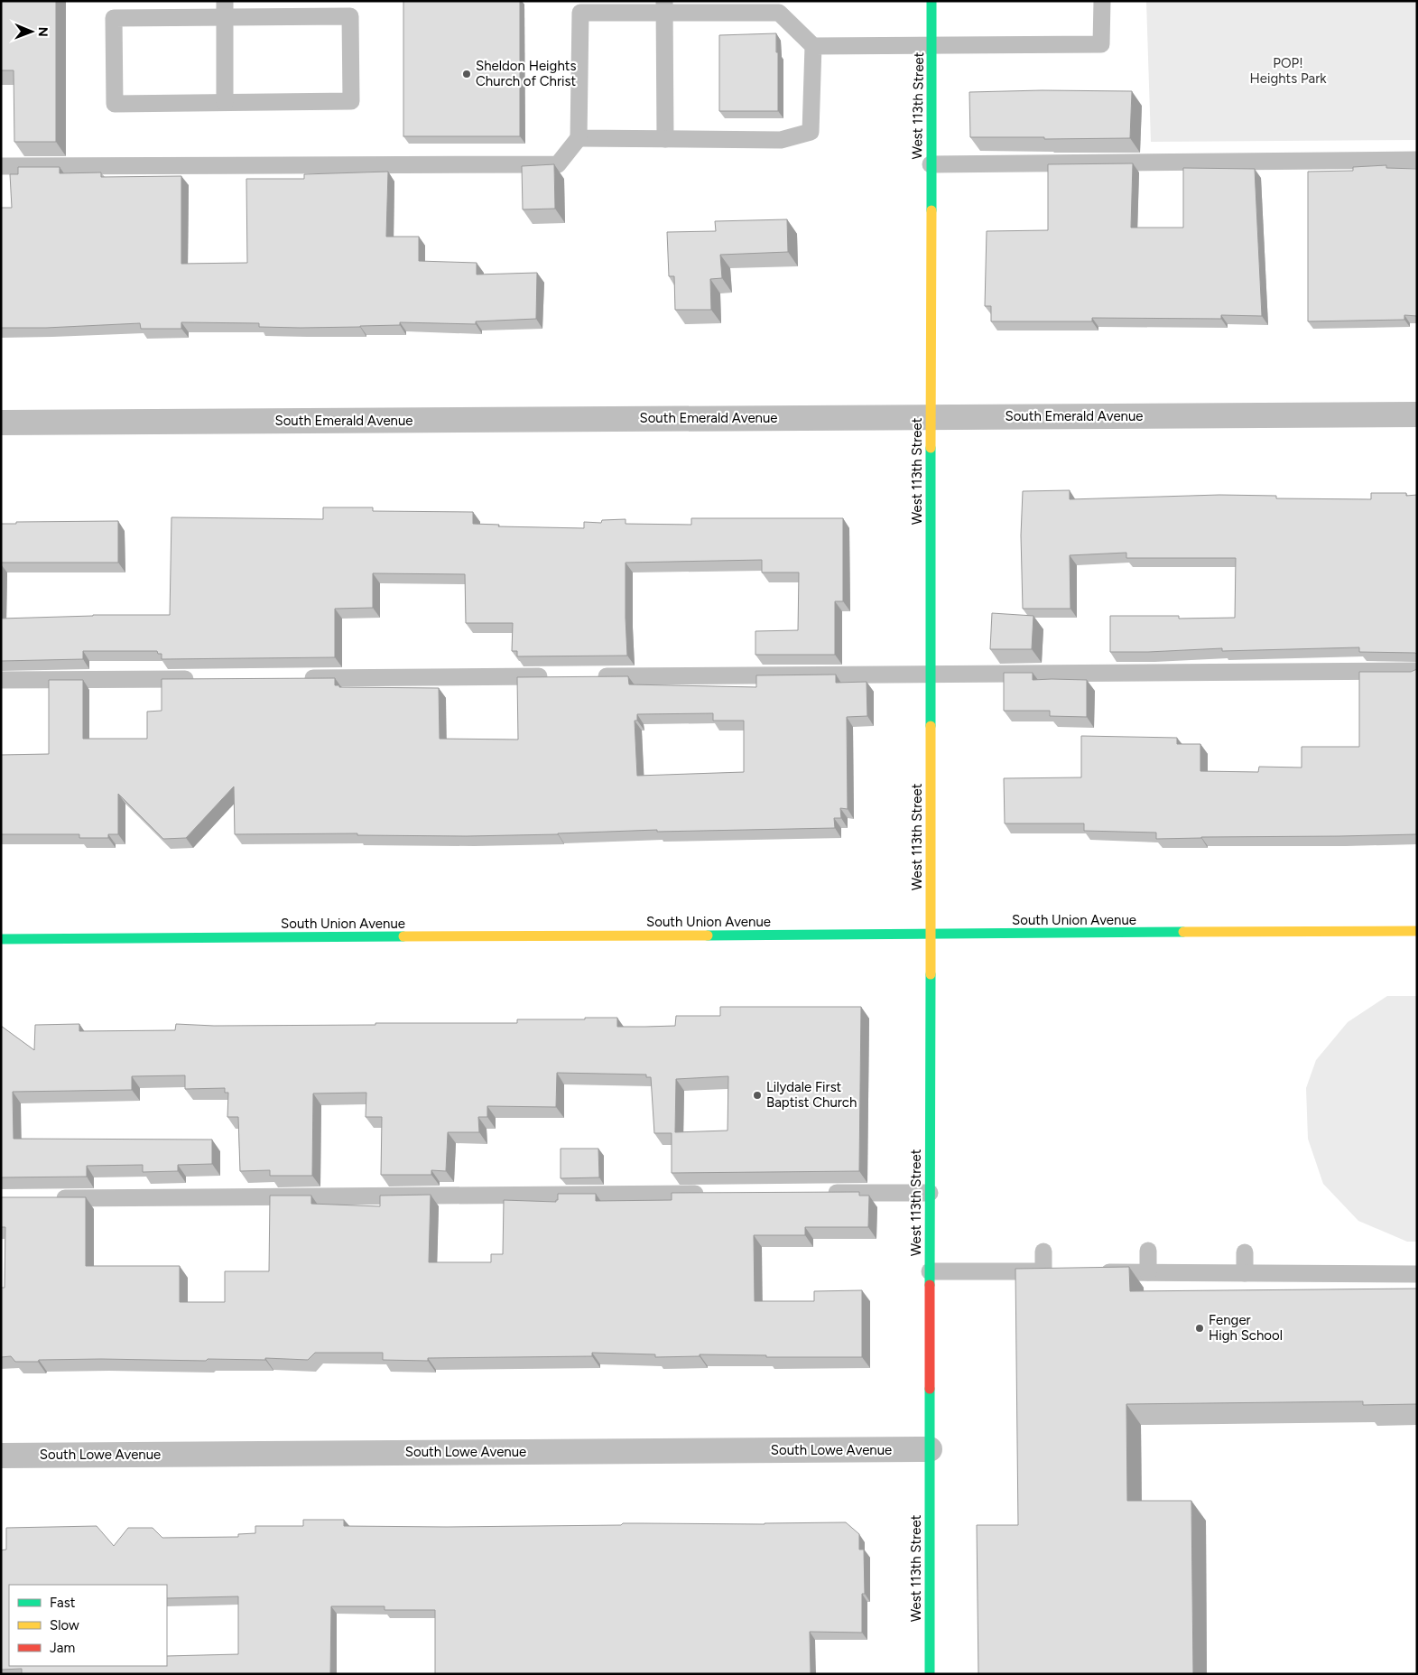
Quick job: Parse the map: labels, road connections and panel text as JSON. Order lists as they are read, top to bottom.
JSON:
{
  "streets": {
    "street": [
      "West 113th Street",
      "South Emerald Avenue",
      "South Union Avenue",
      "South Lowe Avenue"
    ]
  },
  "crossings": [
    ["West 113th Street", "South Emerald Avenue"],
    ["West 113th Street", "South Union Avenue"],
    ["West 113th Street", "South Lowe Avenue"]
  ],
  "parks": ["POP! Heights Park"],
  "places": ["Sheldon Heights Church of Christ", "Lilydale First Baptist Church", "Fenger High School"],
  "legend": ["Fast", "Slow", "Jam"],
  "north": "right"
}
